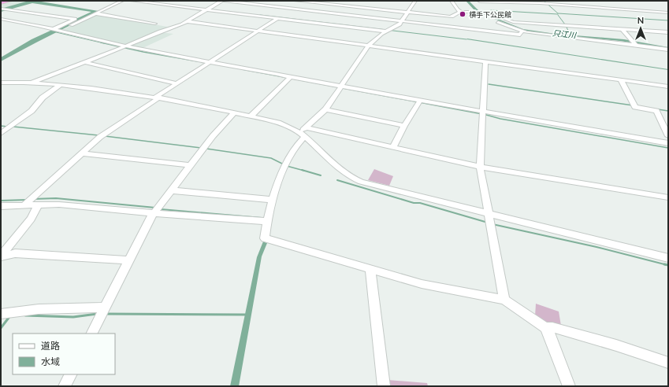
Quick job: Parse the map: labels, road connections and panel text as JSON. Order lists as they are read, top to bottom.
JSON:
{
  "water": ["只江川"],
  "places": ["横手下公民館"],
  "legend": ["道路", "水域"],
  "north": "top"
}
